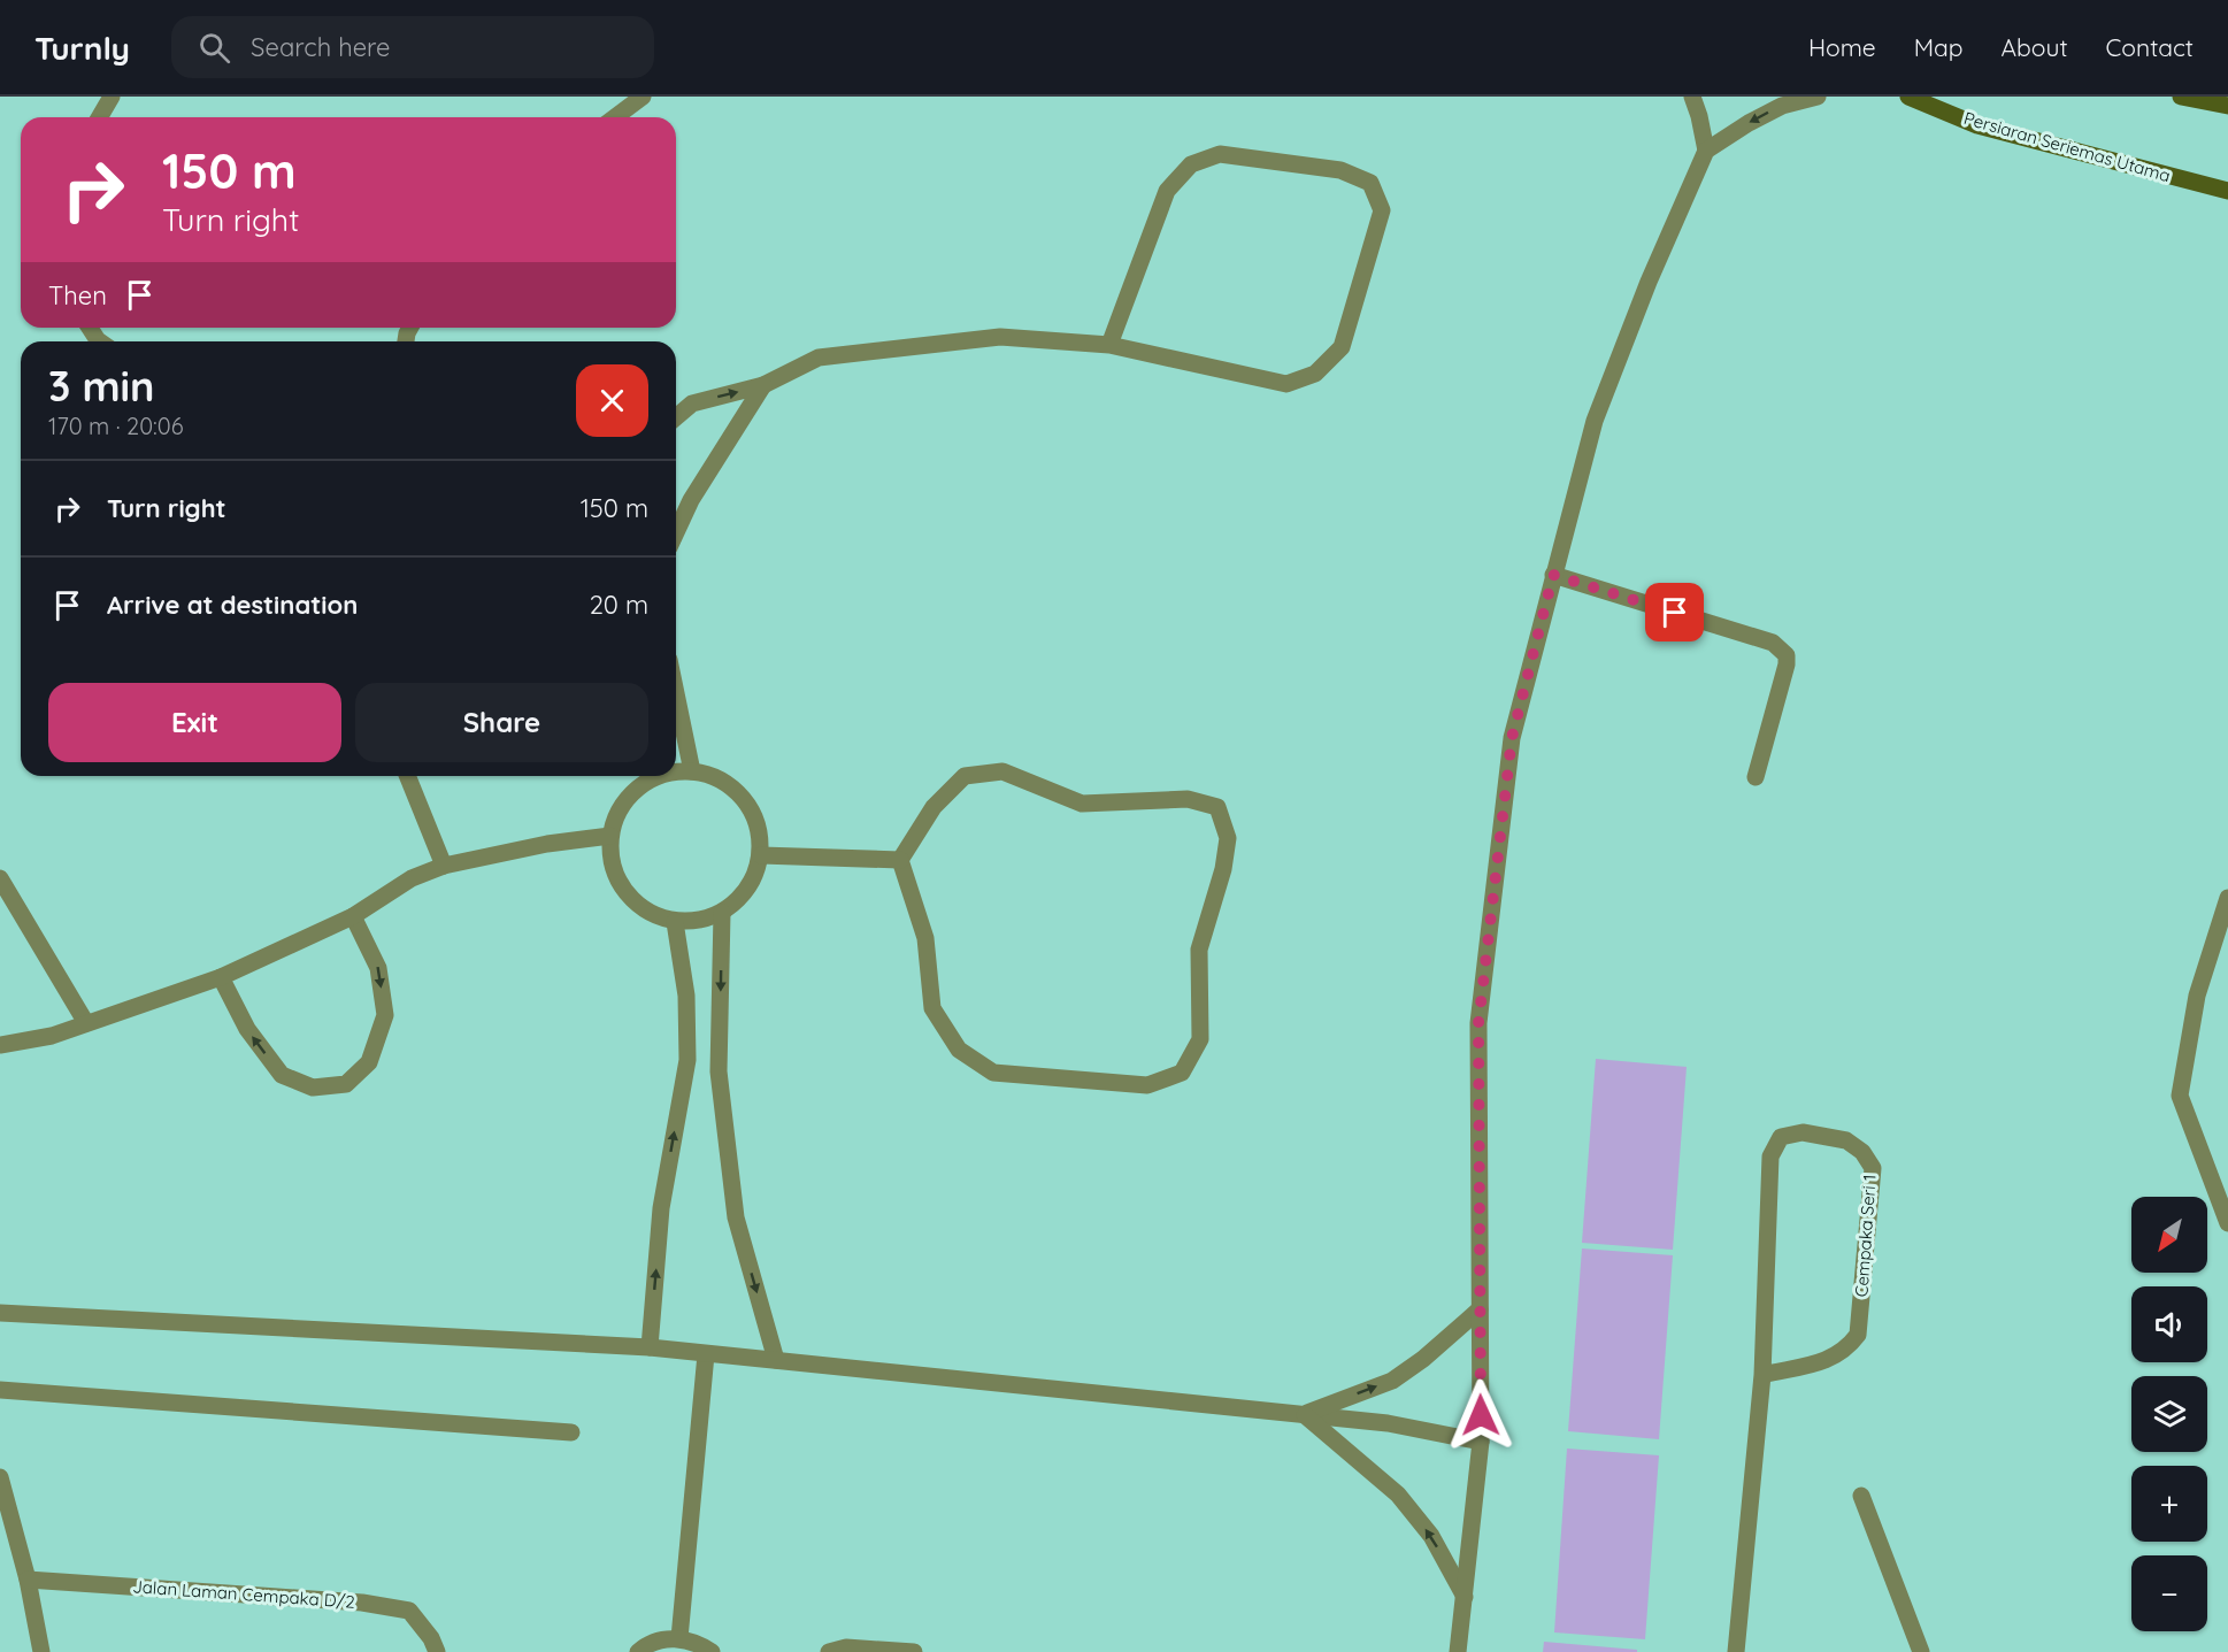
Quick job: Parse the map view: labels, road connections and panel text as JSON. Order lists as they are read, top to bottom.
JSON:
{
  "streets": {
    "main road": ["Persiaran Seriemas Utama"],
    "street": ["Cempaka Seri 1", "Jalan Laman Cempaka D/2"]
  },
  "north": "bottom left",
  "page": {
    "header": "Turnly",
    "search": "Search here",
    "nav": [
      "Home",
      "Map",
      "About",
      "Contact"
    ],
    "turn": ["150 m", "Turn right"],
    "then": "Then",
    "heading": ["3 min", "170 m · 20:06"],
    "list": [
      {
        "name": "Turn right",
        "value": "150 m"
      },
      {
        "name": "Arrive at destination",
        "value": "20 m"
      }
    ],
    "buttons": ["Exit", "Share"],
    "map_buttons": ["+", "−"]
  }
}
